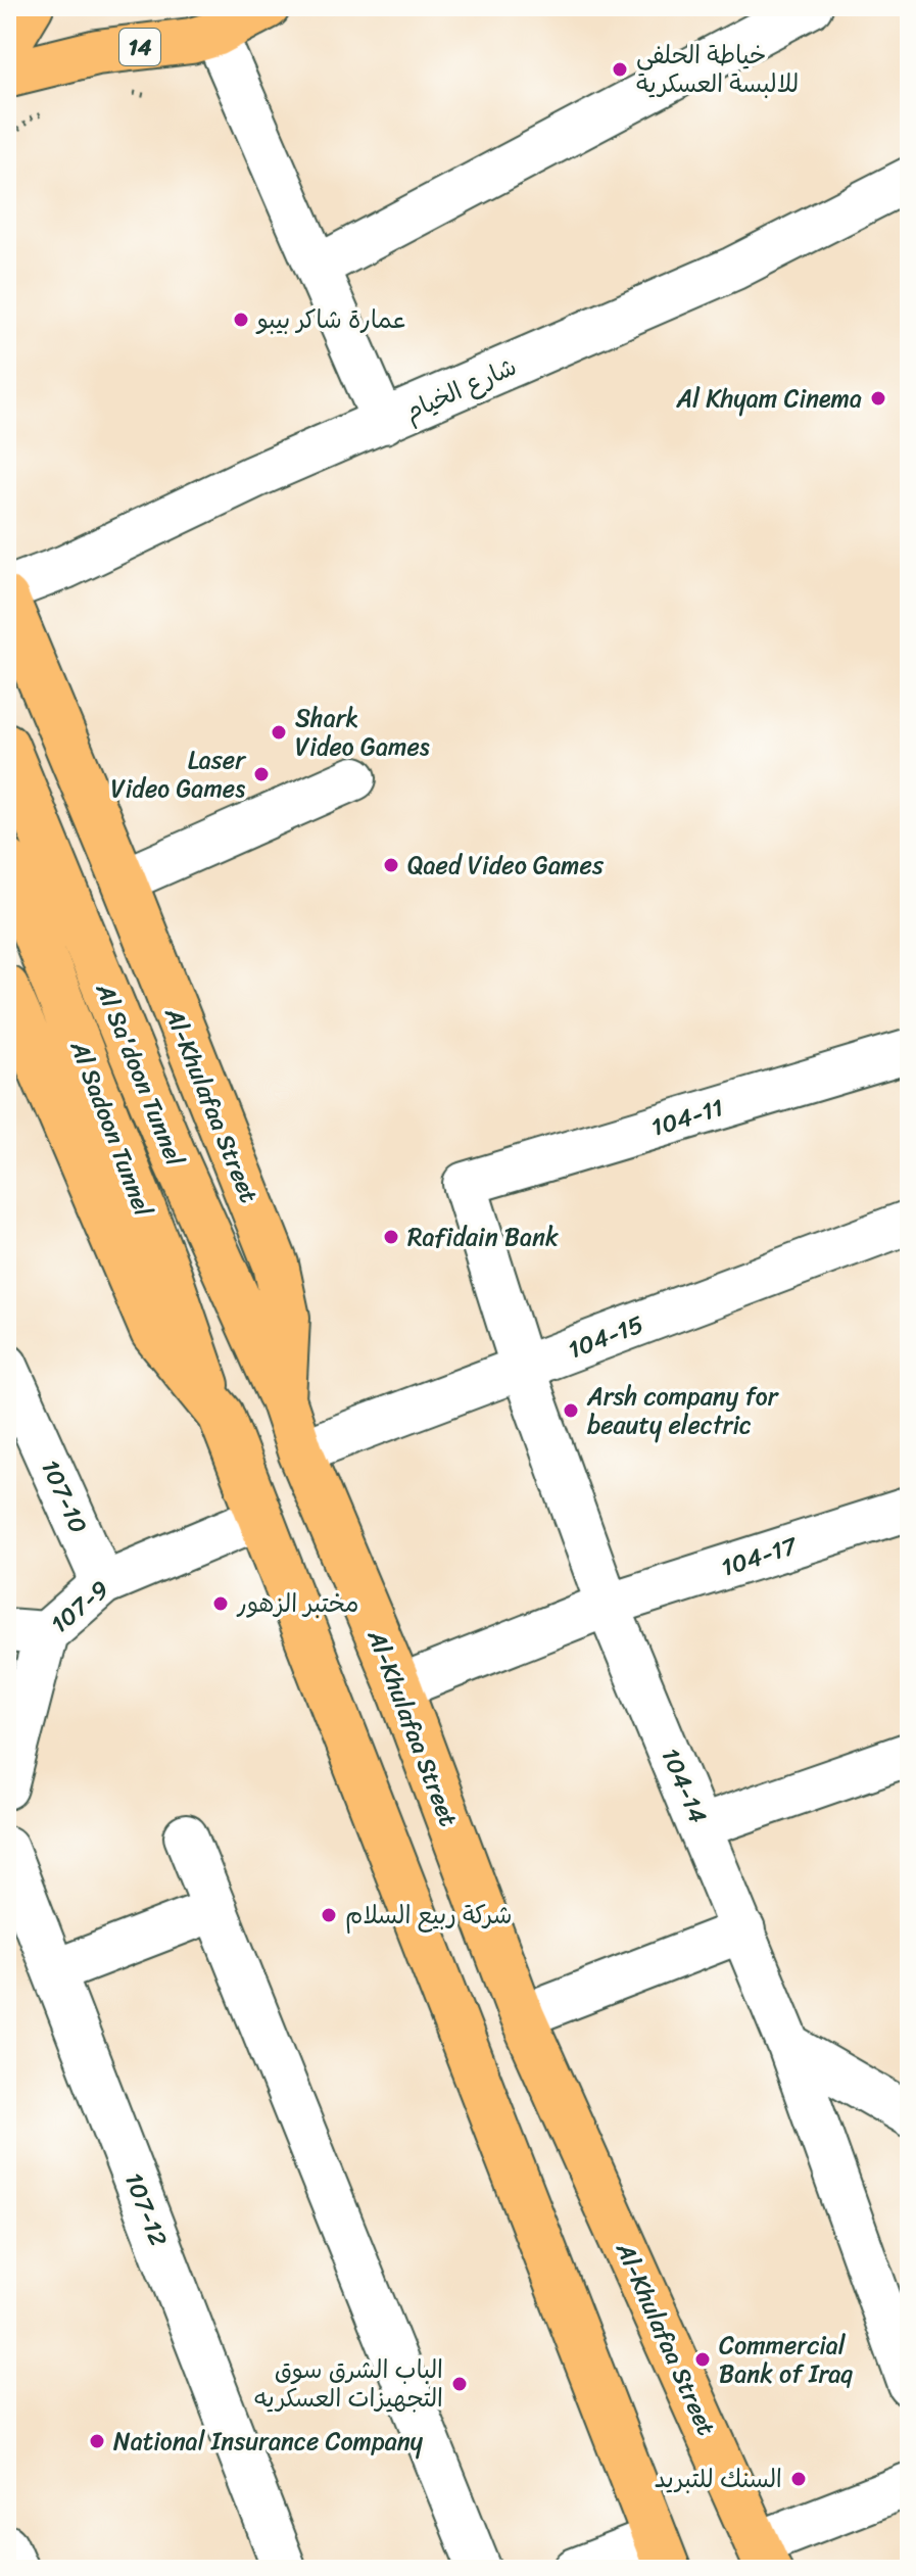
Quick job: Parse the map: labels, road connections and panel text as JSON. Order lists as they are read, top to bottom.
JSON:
{
  "streets": {
    "main road": [
      "14",
      "Al Sa'doon Tunnel",
      "Al-Khulafaa Street",
      "Al Sadoon Tunnel"
    ],
    "street": [
      "شارع الخيام",
      "104-11",
      "104-15",
      "107-10",
      "104-17",
      "107-9",
      "104-14",
      "107-12"
    ]
  },
  "crossings": [
    ["Al Sa'doon Tunnel", "Al-Khulafaa Street"],
    ["Al-Khulafaa Street", "104-15"],
    ["Al-Khulafaa Street", "104-17"],
    ["104-11", "104-14"],
    ["104-15", "104-14"],
    ["107-10", "107-9"],
    ["104-17", "104-14"]
  ],
  "places": [
    "خياطة الحلفي للالبسة العسكرية",
    "عمارة شاكر بيبو",
    "Al Khyam Cinema",
    "Shark Video Games",
    "Laser Video Games",
    "Qaed Video Games",
    "Rafidain Bank",
    "Arsh company for beauty electric",
    "مختبر الزهور",
    "شركة ربيع السلام",
    "Commercial Bank of Iraq",
    "الباب الشرق سوق التجهيزات العسكريه",
    "National Insurance Company",
    "السنك للتبريد"
  ]
}
